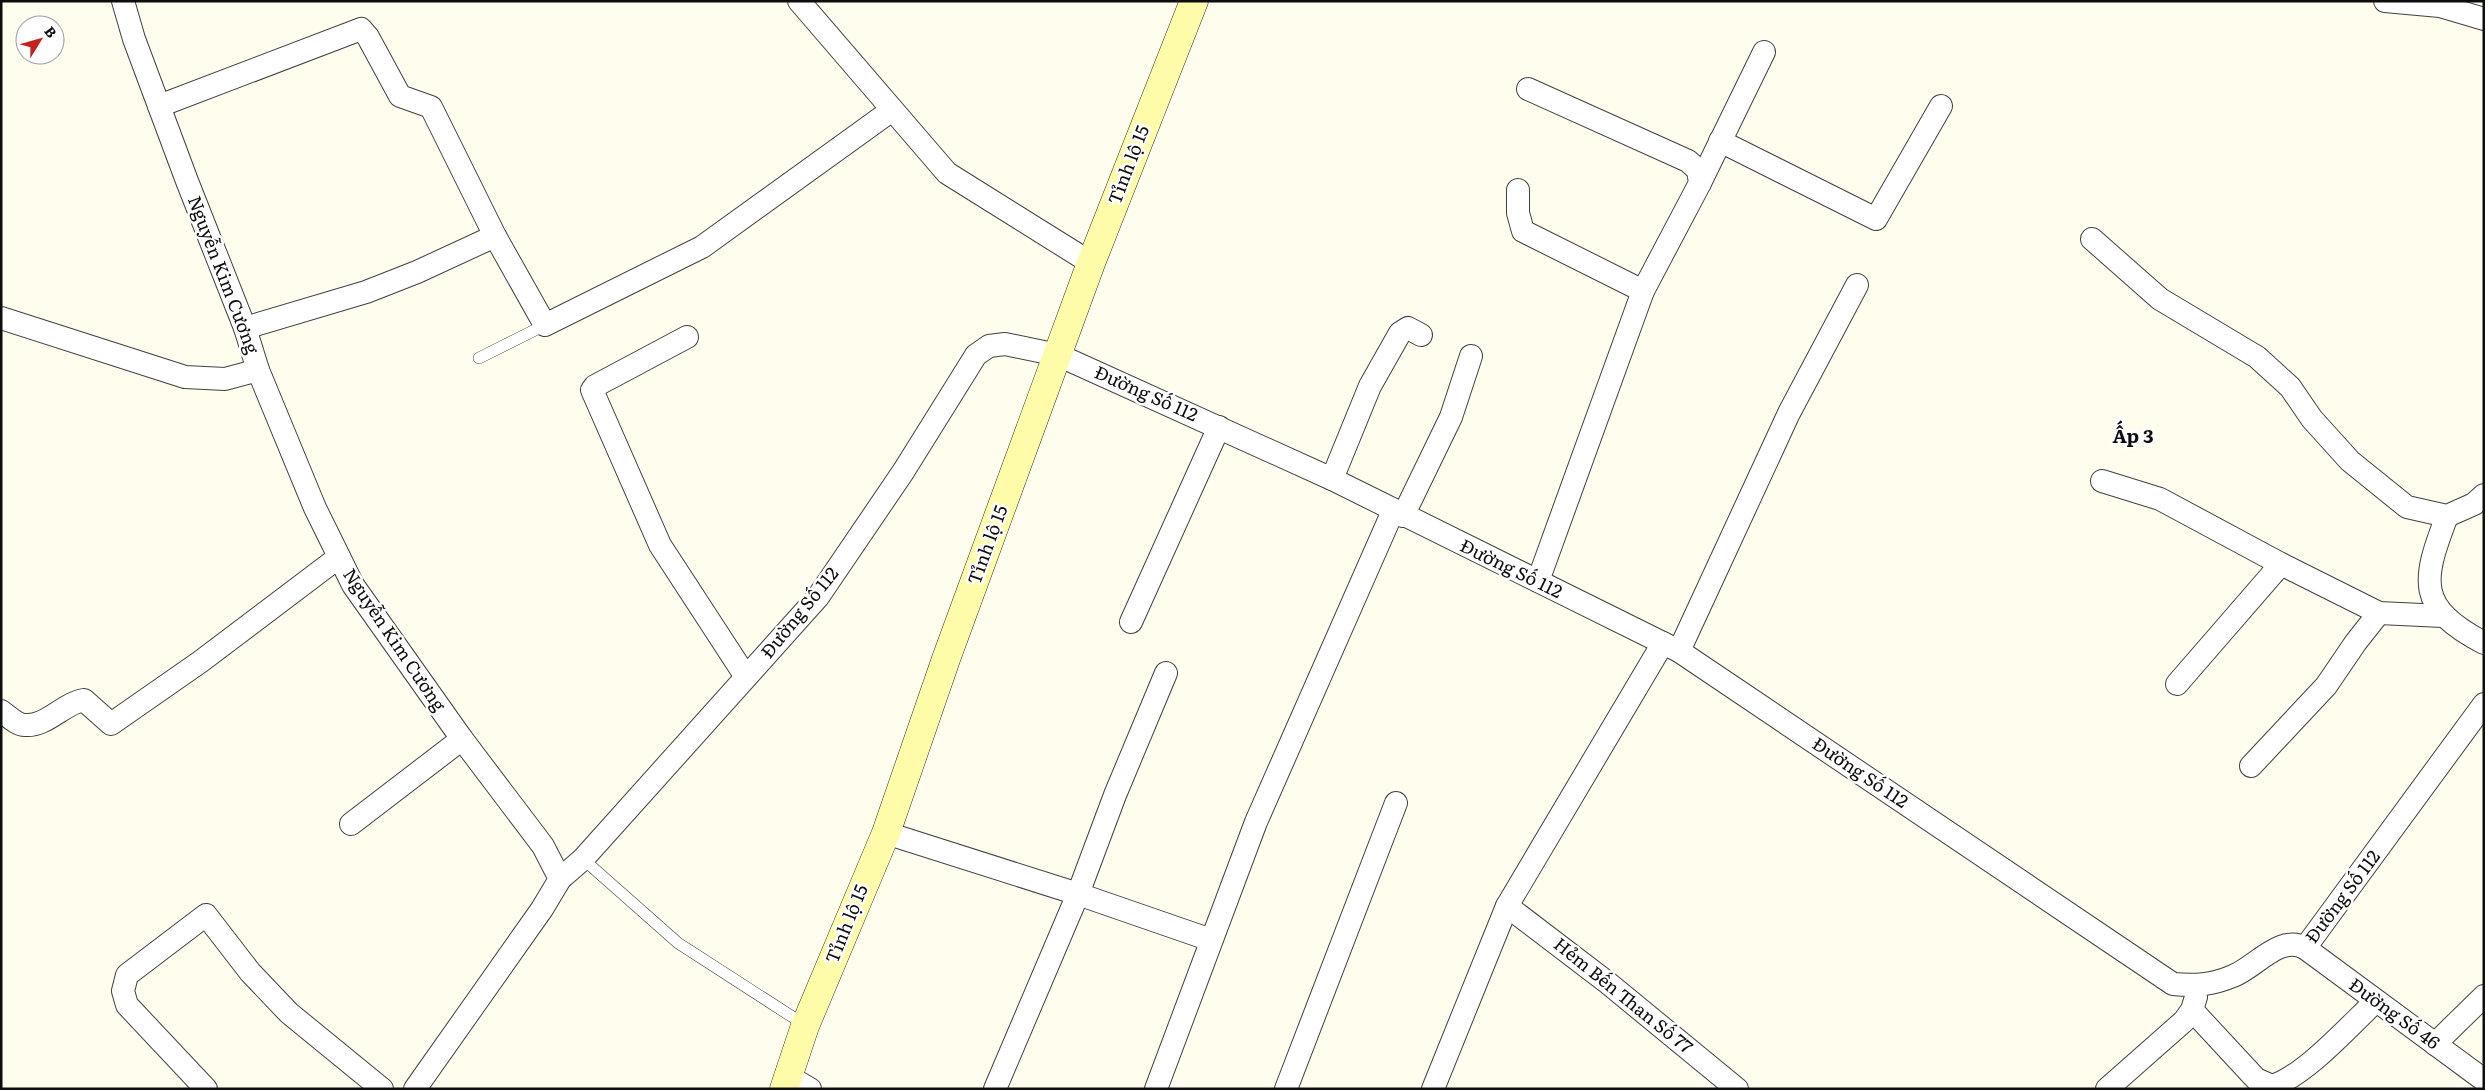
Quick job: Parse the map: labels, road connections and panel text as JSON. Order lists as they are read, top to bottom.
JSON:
{
  "streets": {
    "main road": ["Tỉnh lộ 15"],
    "street": [
      "Nguyễn Kim Cương",
      "Đường Số 112",
      "Hẻm Bến Than Số 77",
      "Đường Số 46"
    ]
  },
  "crossings": [
    ["Tỉnh lộ 15", "Đường Số 112"],
    ["Nguyễn Kim Cương", "Đường Số 112"],
    ["Đường Số 112", "Đường Số 46"]
  ],
  "districts": ["Ấp 3"],
  "north": "top right"
}
